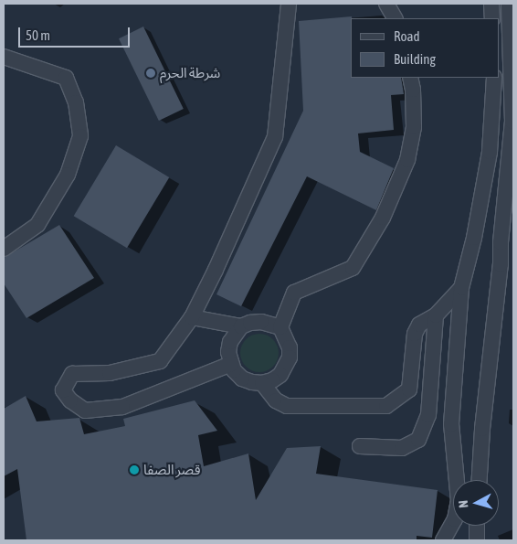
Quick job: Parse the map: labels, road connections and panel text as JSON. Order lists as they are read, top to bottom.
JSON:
{
  "places": ["شرطة الحرم", "قصر الصفا"],
  "legend": ["Road", "Building"],
  "scale_bar": "50 m",
  "north": "left"
}
